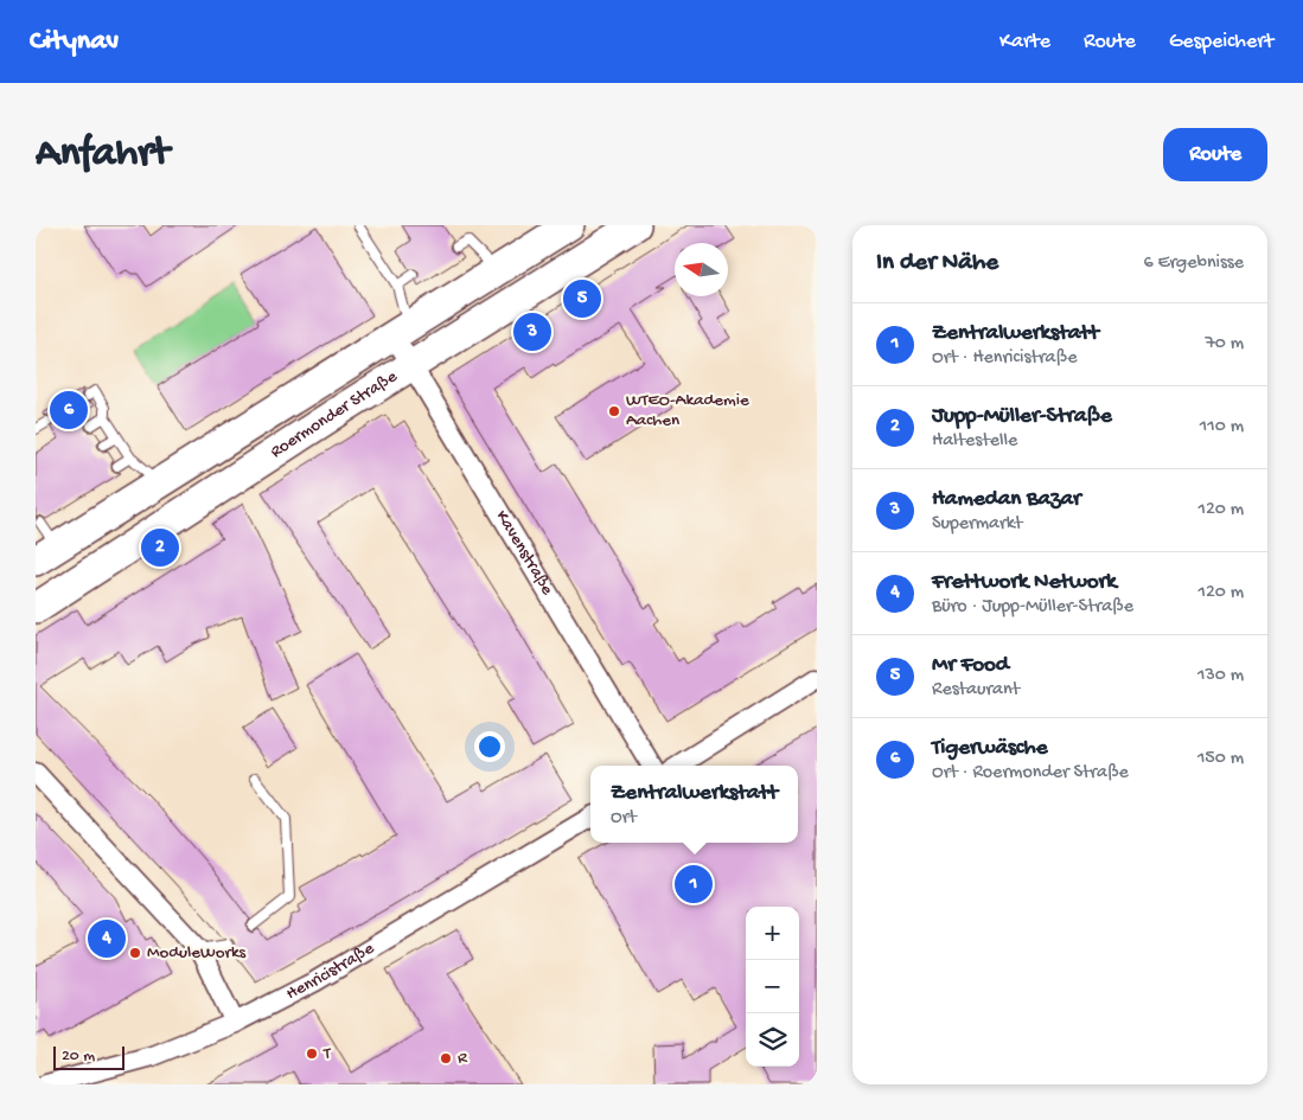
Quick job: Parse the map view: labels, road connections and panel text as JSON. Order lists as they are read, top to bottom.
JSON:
{
  "streets": {
    "main road": ["Roermonder Straße"],
    "street": ["Kavenstraße", "Henricistraße"]
  },
  "crossings": [
    ["Roermonder Straße", "Kavenstraße"]
  ],
  "places": [
    "WTEO-Akademie Aachen",
    "ModuleWorks",
    "T",
    "R"
  ],
  "scale_bar": "20 m",
  "north": "left",
  "page": {
    "header": "Citynav",
    "nav": ["Karte", "Route", "Gespeichert"],
    "buttons": "Route",
    "title": "Anfahrt",
    "heading": ["In der Nähe", "6 Ergebnisse"],
    "pins": [
      "5",
      "3",
      "6",
      "2",
      "1",
      "4"
    ],
    "list": [
      {
        "mark": "1",
        "name": "Zentralwerkstatt",
        "note": "Ort · Henricistraße",
        "value": "70 m"
      },
      {
        "mark": "2",
        "name": "Jupp-Müller-Straße",
        "note": "Haltestelle",
        "value": "110 m"
      },
      {
        "mark": "3",
        "name": "Hamedan Bazar",
        "note": "Supermarkt",
        "value": "120 m"
      },
      {
        "mark": "4",
        "name": "Frettwork Network",
        "note": "Büro · Jupp-Müller-Straße",
        "value": "120 m"
      },
      {
        "mark": "5",
        "name": "Mr Food",
        "note": "Restaurant",
        "value": "130 m"
      },
      {
        "mark": "6",
        "name": "Tigerwäsche",
        "note": "Ort · Roermonder Straße",
        "value": "150 m"
      }
    ],
    "popup": ["Zentralwerkstatt", "Ort"],
    "map_buttons": ["+", "−"],
    "scale": "20 m"
  }
}
